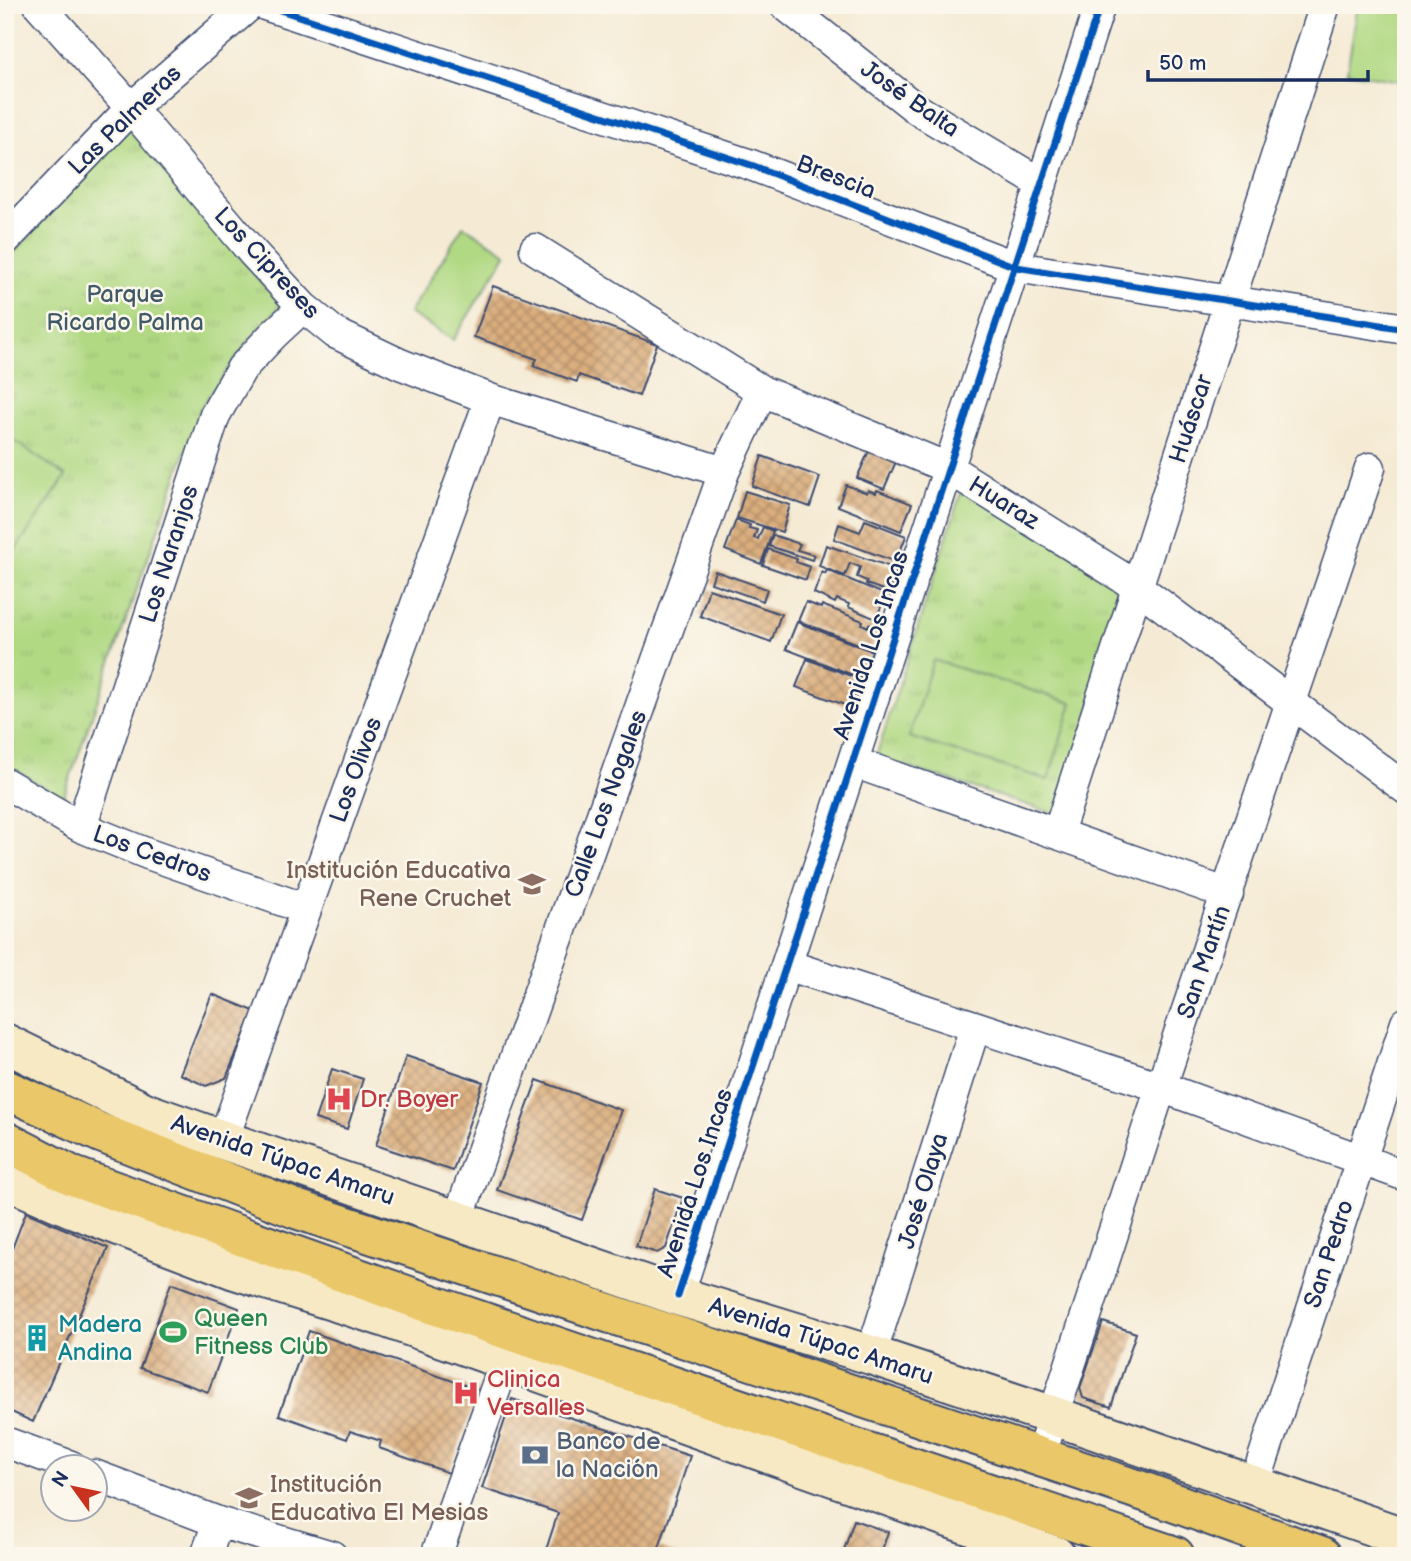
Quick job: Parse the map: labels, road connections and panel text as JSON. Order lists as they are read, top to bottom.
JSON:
{
  "streets": {
    "highway": ["Avenida Túpac Amaru"],
    "street": [
      "José Balta",
      "Las Palmeras",
      "Brescia",
      "Los Cipreses",
      "Huáscar",
      "Huaraz",
      "Los Naranjos",
      "Avenida Los Incas",
      "Los Olivos",
      "Calle Los Nogales",
      "Los Cedros",
      "San Martín",
      "José Olaya",
      "San Pedro"
    ]
  },
  "crossings": [
    ["José Balta", "Avenida Los Incas"],
    ["Las Palmeras", "Los Cipreses"],
    ["Brescia", "Huáscar"],
    ["Brescia", "Avenida Los Incas"],
    ["Los Cipreses", "Los Naranjos"],
    ["Los Cipreses", "Los Olivos"],
    ["Los Cipreses", "Calle Los Nogales"],
    ["Huáscar", "Huaraz"],
    ["Huaraz", "Avenida Los Incas"],
    ["Huaraz", "Calle Los Nogales"],
    ["Huaraz", "San Martín"],
    ["Los Naranjos", "Los Cedros"],
    ["Avenida Los Incas", "Avenida Túpac Amaru"],
    ["Los Olivos", "Los Cedros"],
    ["Los Olivos", "Avenida Túpac Amaru"],
    ["Calle Los Nogales", "Avenida Túpac Amaru"],
    ["San Martín", "Avenida Túpac Amaru"],
    ["Avenida Túpac Amaru", "José Olaya"],
    ["Avenida Túpac Amaru", "San Pedro"]
  ],
  "parks": ["Parque Ricardo Palma"],
  "places": {
    "school or university": ["Institución Educativa Rene Cruchet", "Institución Educativa El Mesias"],
    "hospital": ["Dr. Boyer", "Clinica Versalles"],
    "sports": ["Queen Fitness Club"],
    "building": ["Madera Andina"],
    "bank": ["Banco de la Nación"]
  },
  "scale_bar": "50 m",
  "north": "top left"
}
